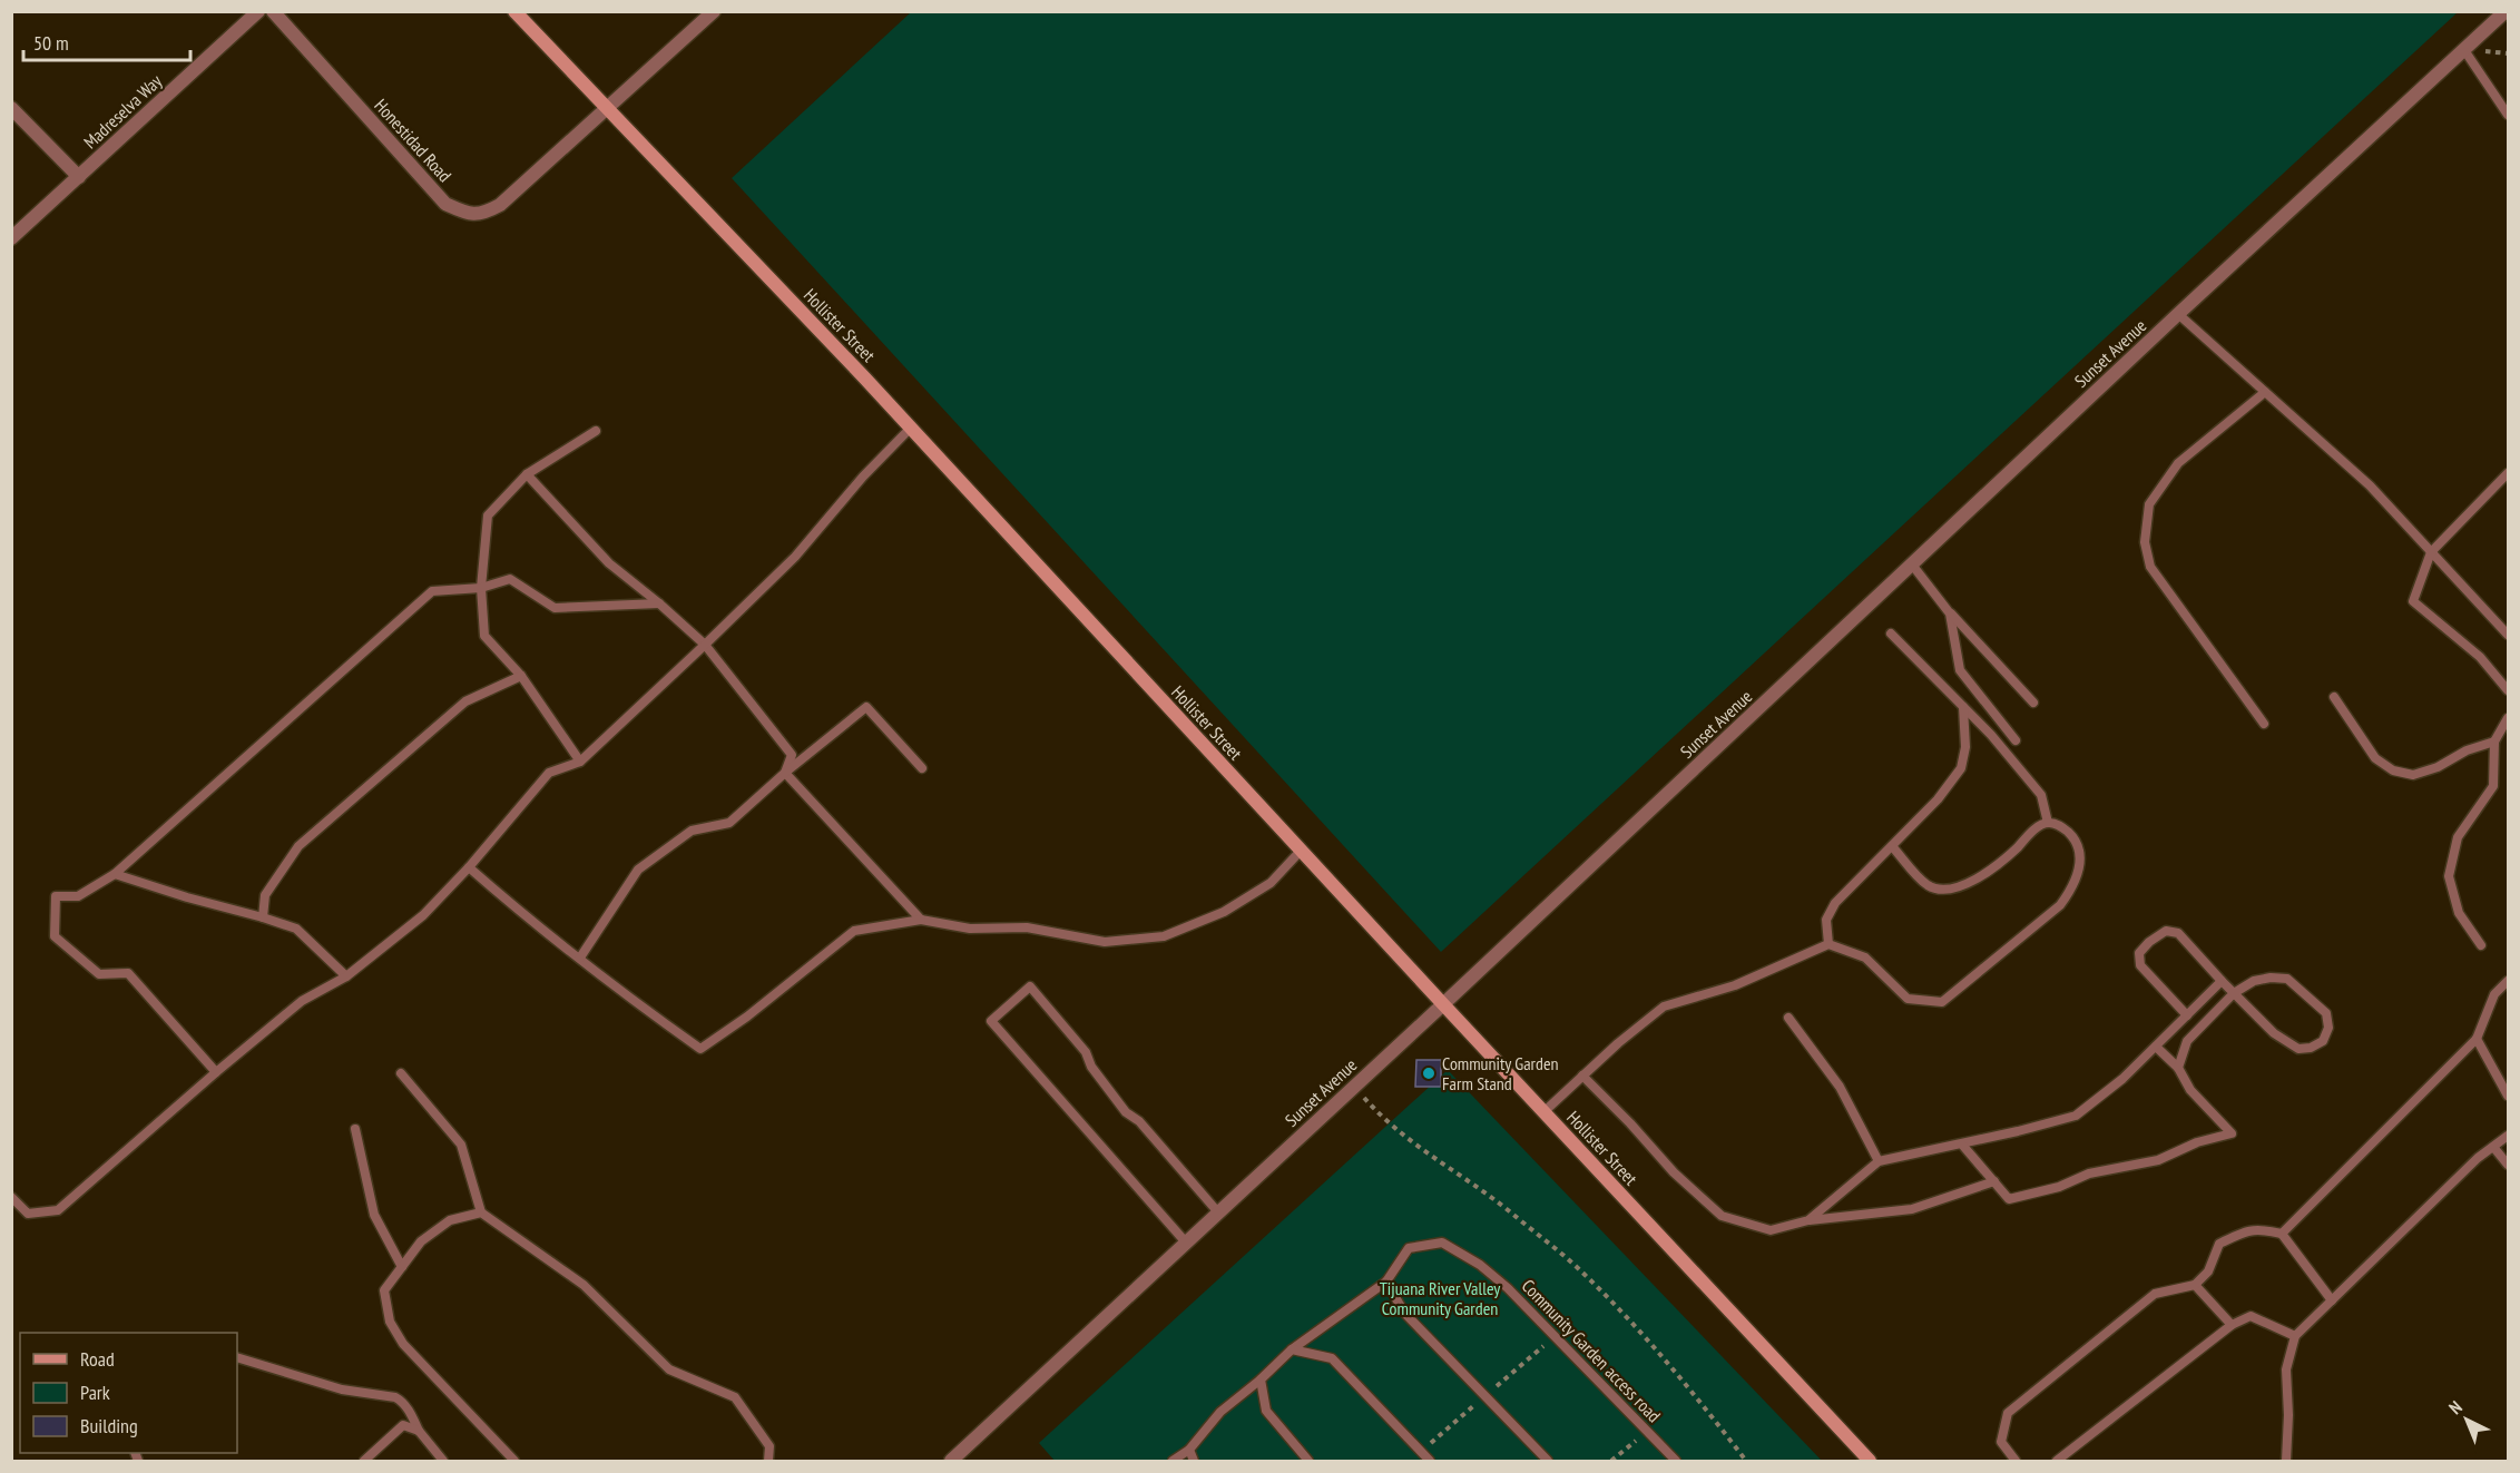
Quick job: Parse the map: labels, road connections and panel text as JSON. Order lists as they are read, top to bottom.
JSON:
{
  "streets": {
    "street": [
      "Madreselva Way",
      "Honestidad Road",
      "Hollister Street",
      "Sunset Avenue"
    ],
    "lane": ["Community Garden access road"]
  },
  "crossings": [
    ["Honestidad Road", "Hollister Street"],
    ["Hollister Street", "Sunset Avenue"]
  ],
  "parks": ["Tijuana River Valley Community Garden"],
  "places": ["Community Garden Farm Stand"],
  "legend": ["Road", "Park", "Building"],
  "scale_bar": "50 m",
  "north": "top left"
}
